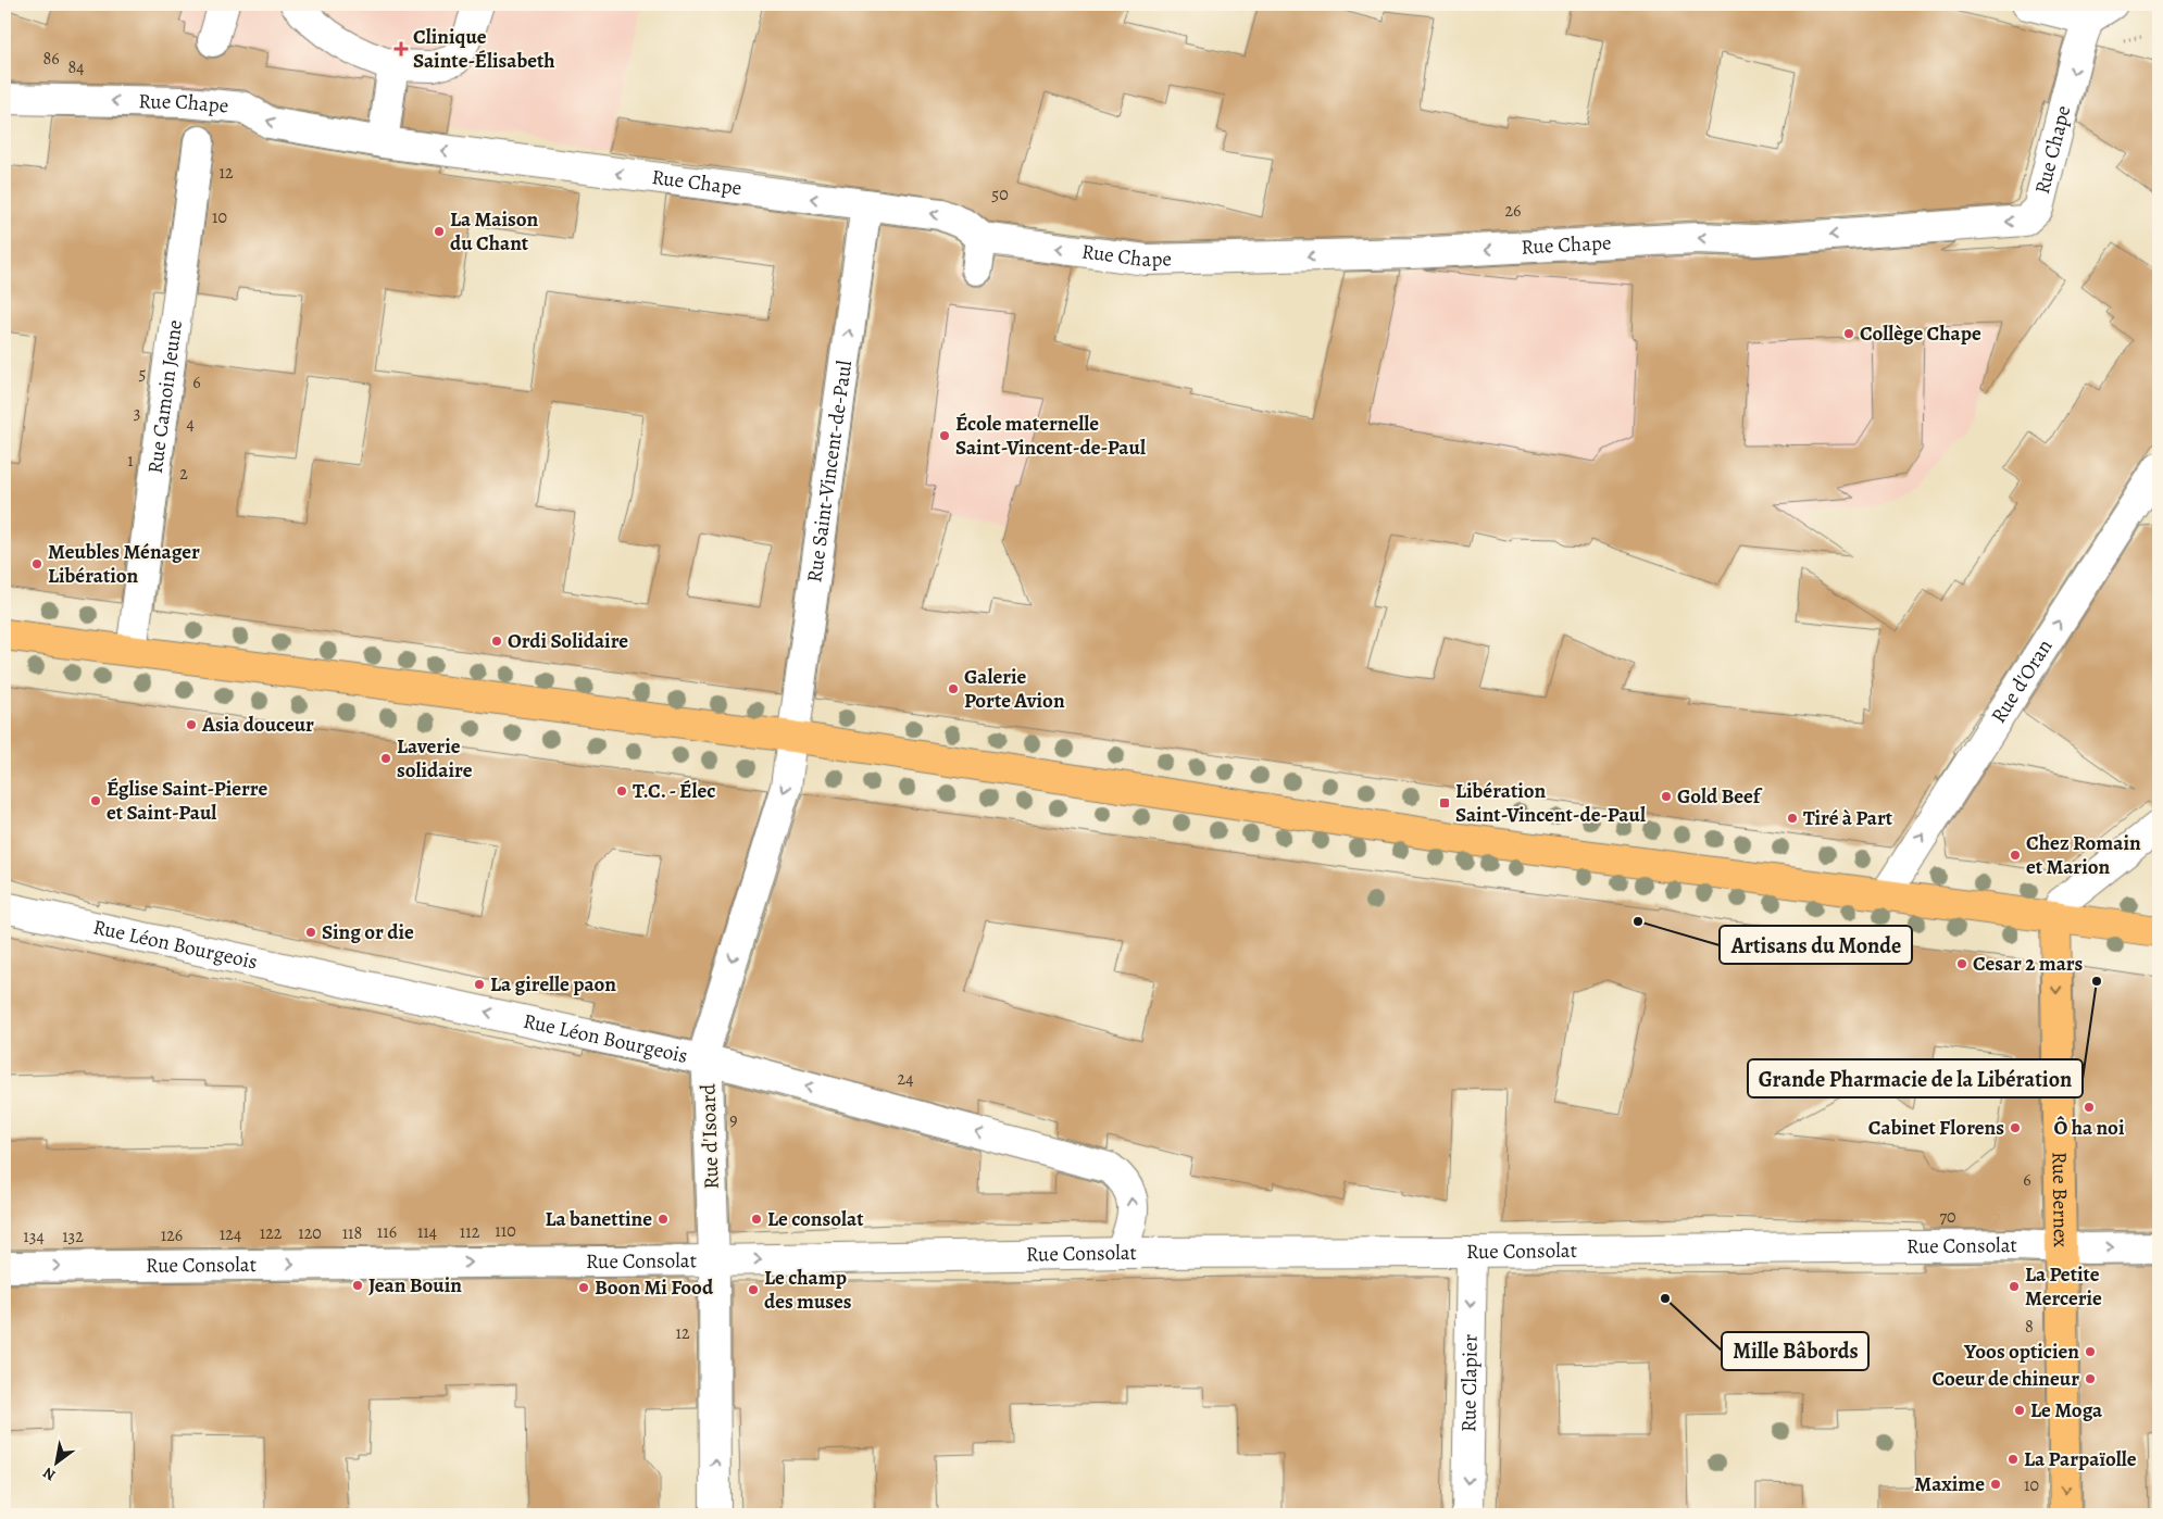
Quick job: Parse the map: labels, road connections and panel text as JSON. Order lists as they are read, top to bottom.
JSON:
{
  "streets": {
    "main road": ["Rue Bernex"],
    "street": [
      "Rue Chape",
      "Rue Camoin Jeune",
      "Rue Saint-Vincent-de-Paul",
      "Rue d'Oran",
      "Rue Léon Bourgeois",
      "Rue d'Isoard",
      "Rue Consolat",
      "Rue Clapier"
    ]
  },
  "crossings": [
    ["Rue Chape", "Rue Saint-Vincent-de-Paul"],
    ["Rue Saint-Vincent-de-Paul", "Rue d'Isoard"],
    ["Rue Léon Bourgeois", "Rue d'Isoard"],
    ["Rue Léon Bourgeois", "Rue Consolat"],
    ["Rue d'Isoard", "Rue Consolat"],
    ["Rue Bernex", "Rue Consolat"],
    ["Rue Consolat", "Rue Clapier"]
  ],
  "one_way": [
    "Rue Chape",
    "Rue Saint-Vincent-de-Paul",
    "Rue d'Oran",
    "Rue Léon Bourgeois",
    "Rue Bernex",
    "Rue Consolat",
    "Rue Clapier"
  ],
  "places": {
    "health": ["Clinique Sainte-Élisabeth"],
    "other": [
      "La Maison du Chant",
      "Collège Chape",
      "École maternelle Saint-Vincent-de-Paul",
      "Meubles Ménager Libération",
      "Ordi Solidaire",
      "Galerie Porte Avion",
      "Asia douceur",
      "Laverie solidaire",
      "T.C. - Élec",
      "Gold Beef",
      "Église Saint-Pierre et Saint-Paul",
      "Tiré à Part",
      "Chez Romain et Marion",
      "Artisans du Monde",
      "Sing or die",
      "Cesar 2 mars",
      "Grande Pharmacie de la Libération",
      "La girelle paon",
      "Ô ha noi",
      "Cabinet Florens",
      "La banettine",
      "Le consolat",
      "Jean Bouin",
      "La Petite Mercerie",
      "Boon Mi Food",
      "Le champ des muses",
      "Mille Bâbords",
      "Yoos opticien",
      "Coeur de chineur",
      "Le Moga",
      "La Parpaïolle",
      "Maxime"
    ],
    "transit": ["Libération Saint-Vincent-de-Paul"]
  },
  "house_numbers": [
    "86",
    "84",
    "12",
    "50",
    "26",
    "10",
    "5",
    "6",
    "3",
    "4",
    "1",
    "2",
    "24",
    "9",
    "6",
    "70",
    "110",
    "116",
    "114",
    "112",
    "122",
    "120",
    "118",
    "124",
    "126",
    "134",
    "132",
    "8",
    "12",
    "10"
  ],
  "north": "bottom left"
}
